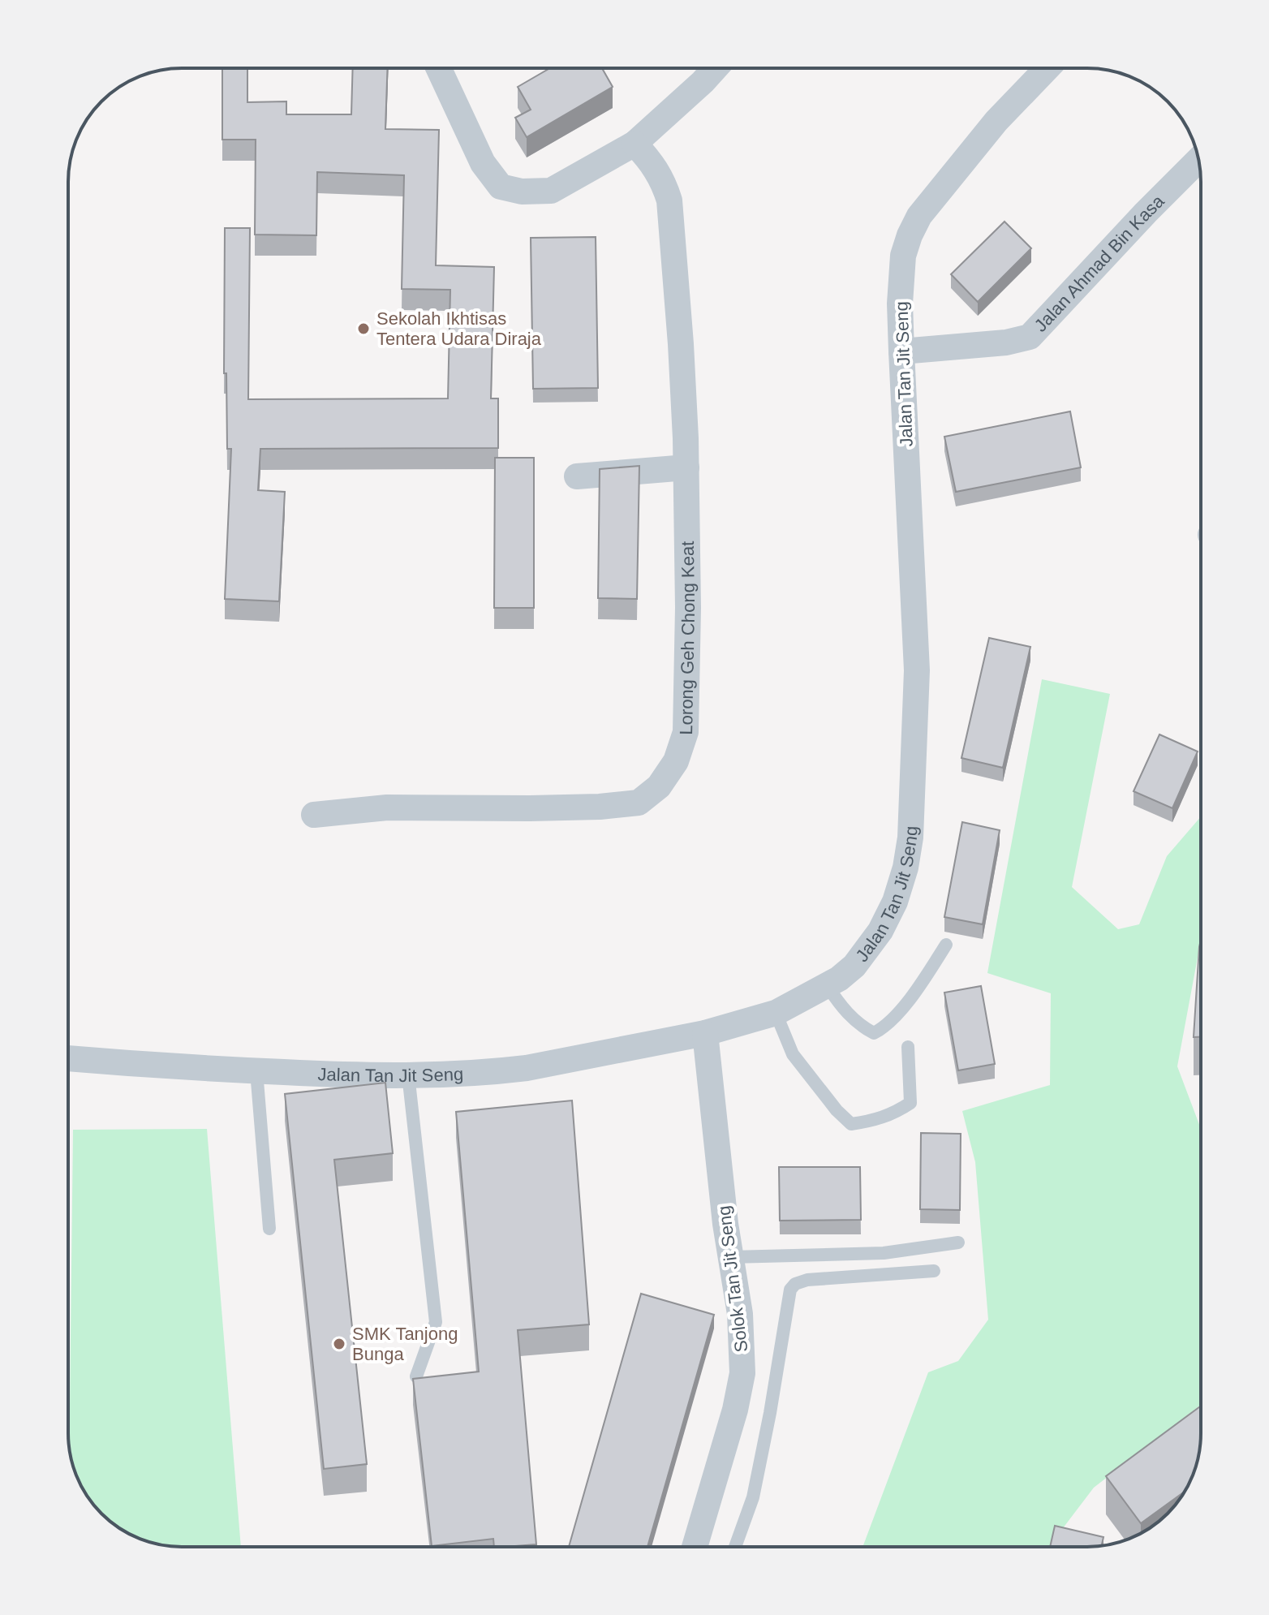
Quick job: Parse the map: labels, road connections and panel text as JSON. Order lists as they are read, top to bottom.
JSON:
{
  "streets": {
    "street": [
      "Jalan Ahmad Bin Kasa",
      "Jalan Tan Jit Seng",
      "Lorong Geh Chong Keat",
      "Solok Tan Jit Seng"
    ]
  },
  "crossings": [
    ["Jalan Ahmad Bin Kasa", "Jalan Tan Jit Seng"],
    ["Jalan Tan Jit Seng", "Solok Tan Jit Seng"]
  ],
  "places": ["Sekolah Ikhtisas Tentera Udara Diraja", "SMK Tanjong Bunga"]
}
